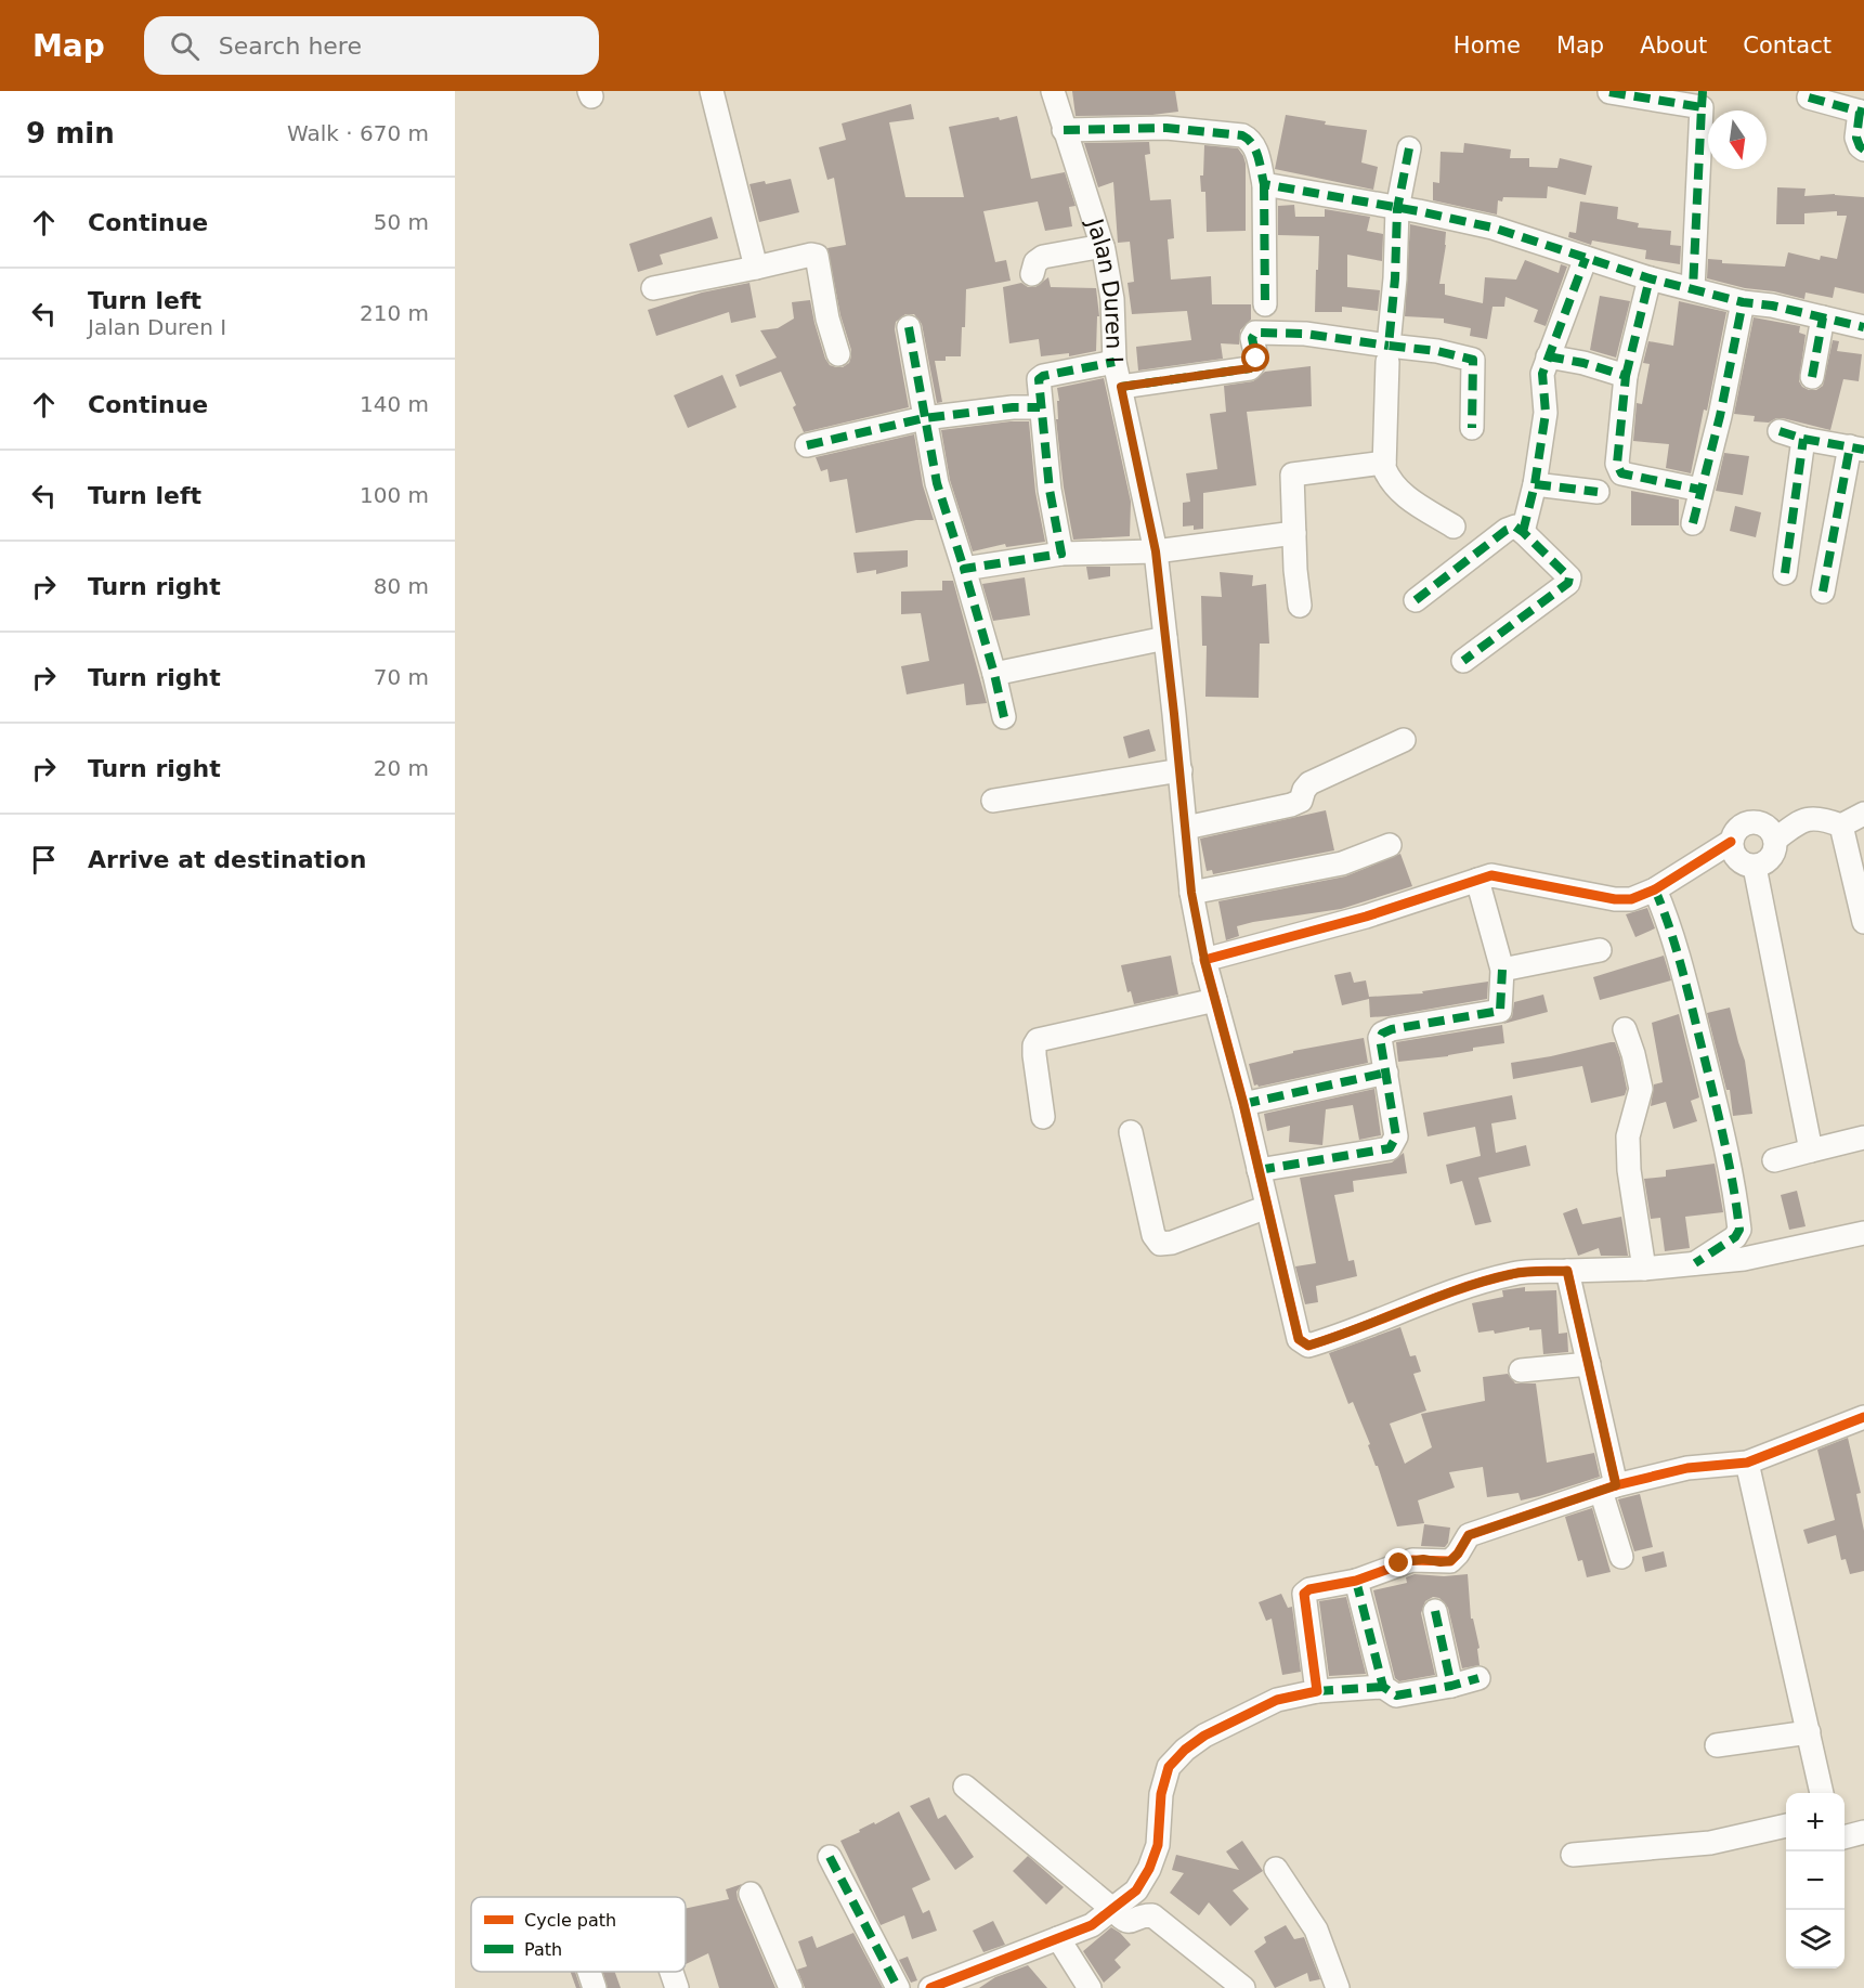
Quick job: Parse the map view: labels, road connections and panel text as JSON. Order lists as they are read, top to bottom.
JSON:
{
  "streets": {
    "street": ["Jalan Duren I"]
  },
  "legend": ["Cycle path", "Path"],
  "north": "bottom",
  "page": {
    "header": "Map",
    "search": "Search here",
    "nav": [
      "Home",
      "Map",
      "About",
      "Contact"
    ],
    "heading": ["9 min", "Walk · 670 m"],
    "list": [
      ["Continue", "50 m"],
      ["Turn left", "Jalan Duren I", "210 m"],
      ["Continue", "140 m"],
      ["Turn left", "100 m"],
      ["Turn right", "80 m"],
      ["Turn right", "70 m"],
      ["Turn right", "20 m"],
      "Arrive at destination"
    ],
    "map_buttons": ["+", "−"]
  }
}
